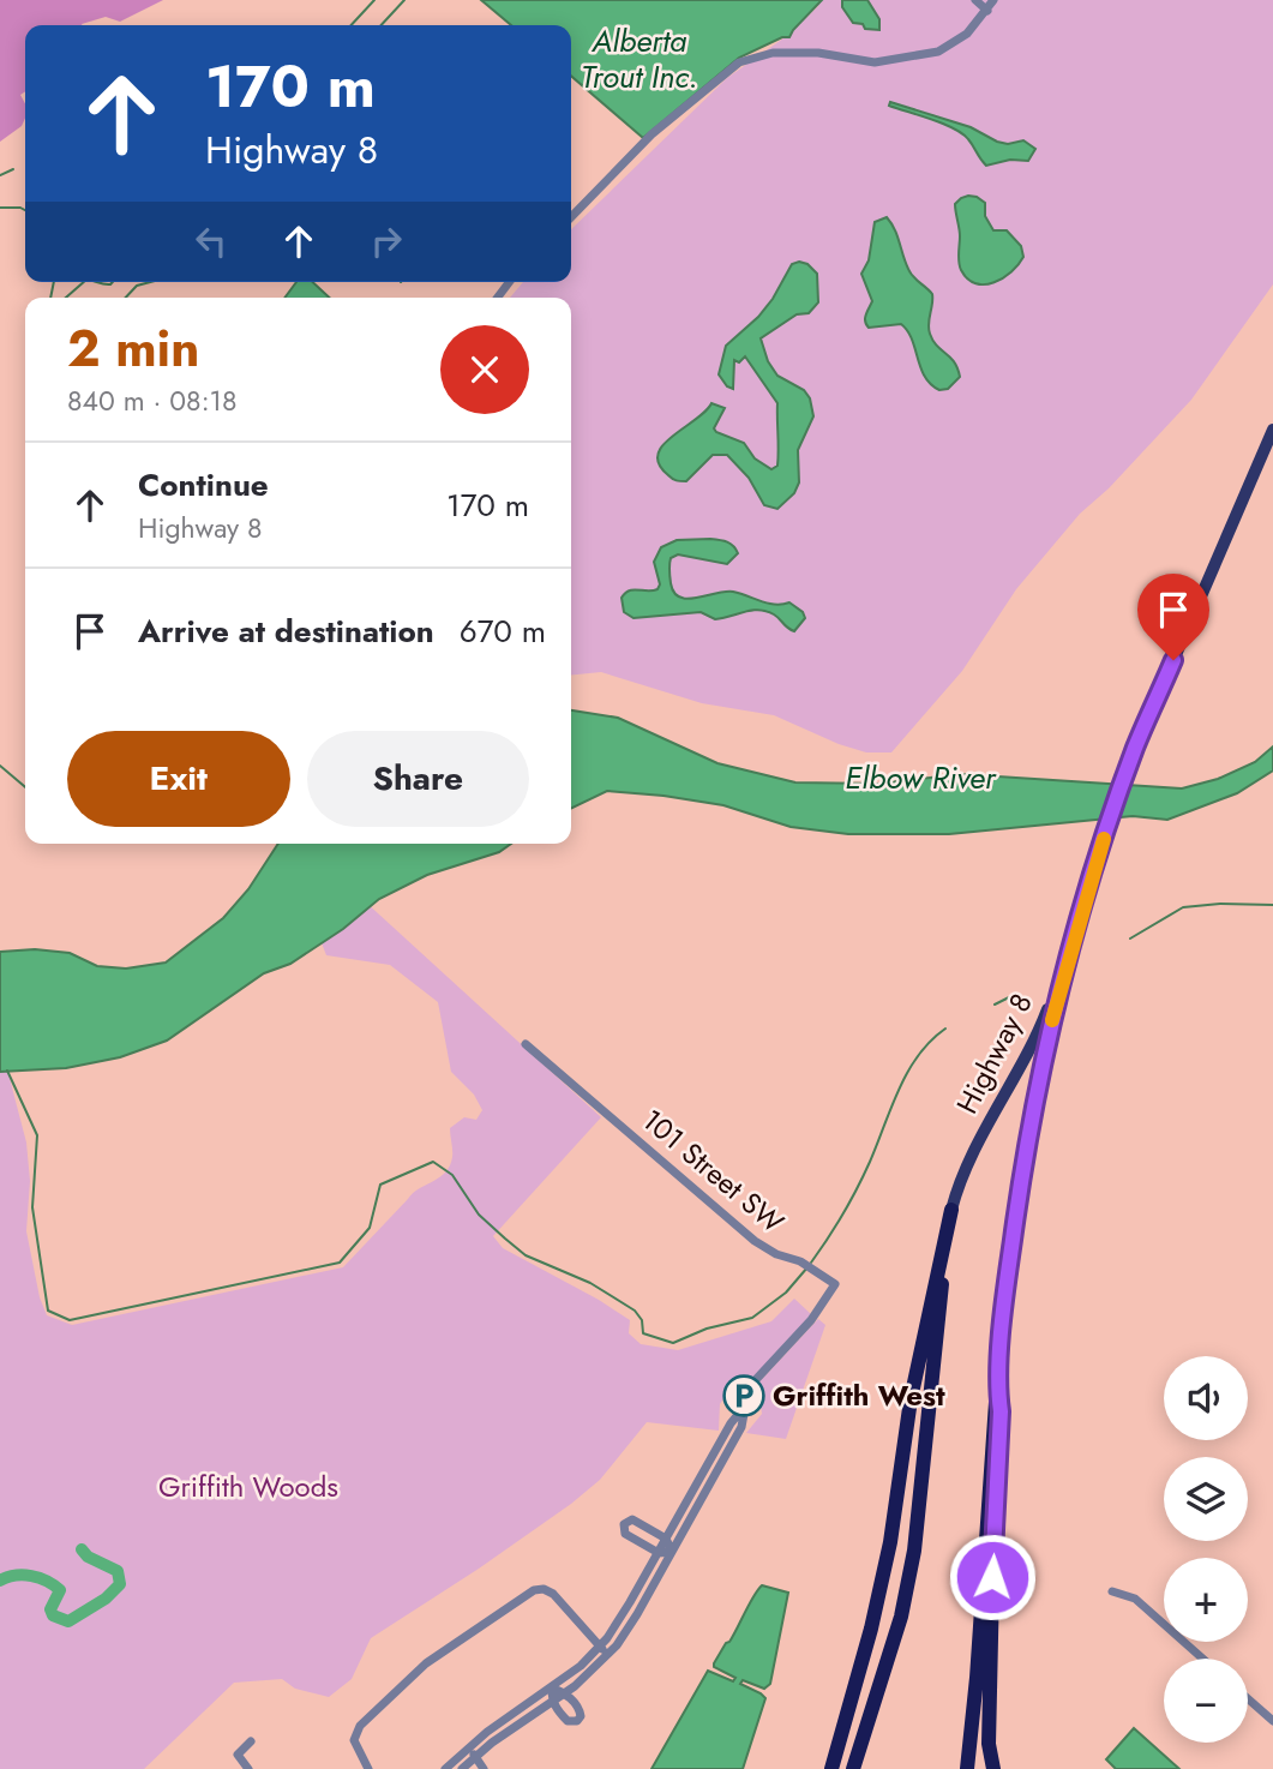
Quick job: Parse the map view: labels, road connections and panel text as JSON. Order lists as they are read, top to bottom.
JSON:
{
  "streets": {
    "main road": ["Highway 8"],
    "street": ["101 Street SW"]
  },
  "water": ["Alberta Trout Inc.", "Elbow River"],
  "parks": ["Griffith Woods"],
  "places": {
    "parking": ["Griffith West"]
  },
  "page": {
    "turn": ["170 m", "Highway 8"],
    "heading": ["2 min", "840 m · 08:18"],
    "list": [
      {
        "name": "Continue",
        "note": "Highway 8",
        "value": "170 m"
      },
      {
        "name": "Arrive at destination",
        "value": "670 m"
      }
    ],
    "buttons": ["Exit", "Share"],
    "map_buttons": ["+", "−"]
  }
}
